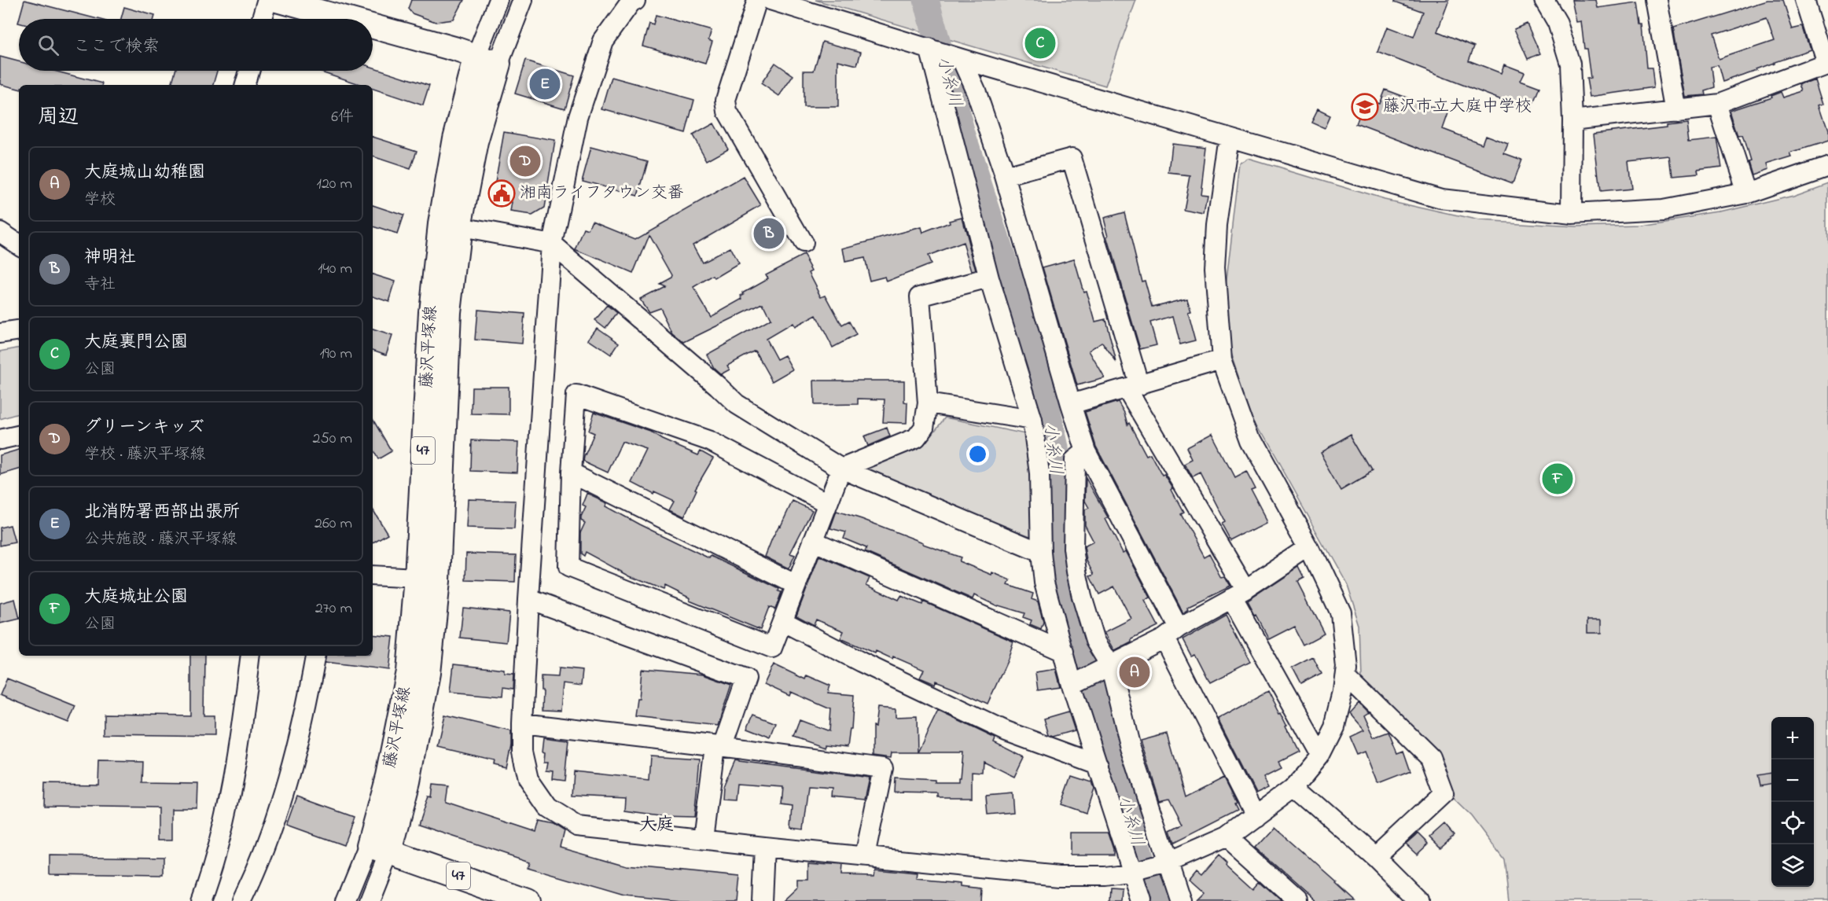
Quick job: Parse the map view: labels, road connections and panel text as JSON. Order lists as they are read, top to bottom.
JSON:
{
  "streets": {
    "main road": ["藤沢平塚線", "47"]
  },
  "crossings": [
    ["藤沢平塚線", "47"]
  ],
  "districts": ["大庭"],
  "water": ["小糸川"],
  "places": {
    "school or university": ["藤沢市立大庭中学校"],
    "public building": ["湘南ライフタウン交番"]
  },
  "page": {
    "search": "ここで検索",
    "pins": [
      "C",
      "E",
      "D",
      "B",
      "F",
      "A"
    ],
    "heading": ["周辺", "6件"],
    "list": [
      {
        "mark": "A",
        "name": "大庭城山幼稚園",
        "note": "学校",
        "value": "120 m"
      },
      {
        "mark": "B",
        "name": "神明社",
        "note": "寺社",
        "value": "140 m"
      },
      {
        "mark": "C",
        "name": "大庭裏門公園",
        "note": "公園",
        "value": "190 m"
      },
      {
        "mark": "D",
        "name": "グリーンキッズ",
        "note": "学校 · 藤沢平塚線",
        "value": "250 m"
      },
      {
        "mark": "E",
        "name": "北消防署西部出張所",
        "note": "公共施設 · 藤沢平塚線",
        "value": "260 m"
      },
      {
        "mark": "F",
        "name": "大庭城址公園",
        "note": "公園",
        "value": "270 m"
      }
    ],
    "map_buttons": ["+", "−"]
  }
}
